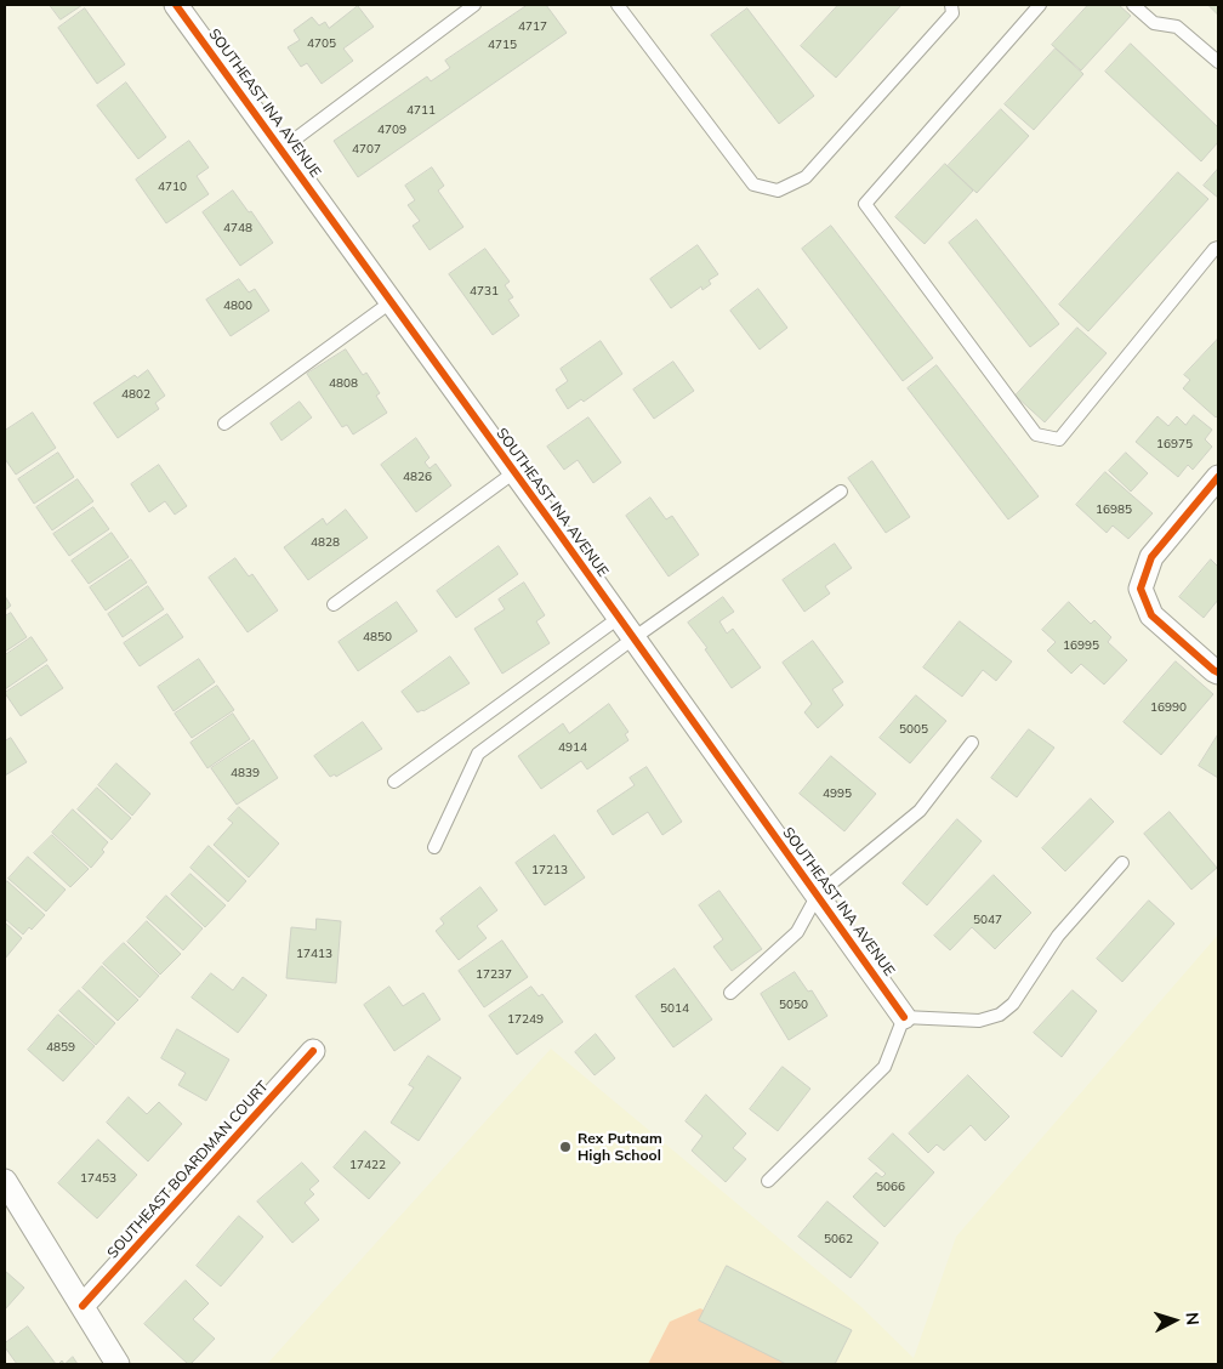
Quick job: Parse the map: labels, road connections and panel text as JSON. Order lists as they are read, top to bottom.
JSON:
{
  "streets": {
    "street": ["SOUTHEAST INA AVENUE", "SOUTHEAST BOARDMAN COURT"]
  },
  "places": ["Rex Putnam High School"],
  "house_numbers": [
    "4717",
    "4705",
    "4715",
    "4711",
    "4709",
    "4707",
    "4710",
    "4748",
    "4731",
    "4800",
    "4808",
    "4802",
    "16975",
    "4826",
    "16985",
    "4828",
    "4850",
    "16995",
    "16990",
    "5005",
    "4914",
    "4839",
    "4995",
    "17213",
    "5047",
    "17413",
    "17237",
    "5050",
    "5014",
    "17249",
    "4859",
    "17422",
    "17453",
    "5066",
    "5062"
  ],
  "north": "right"
}
